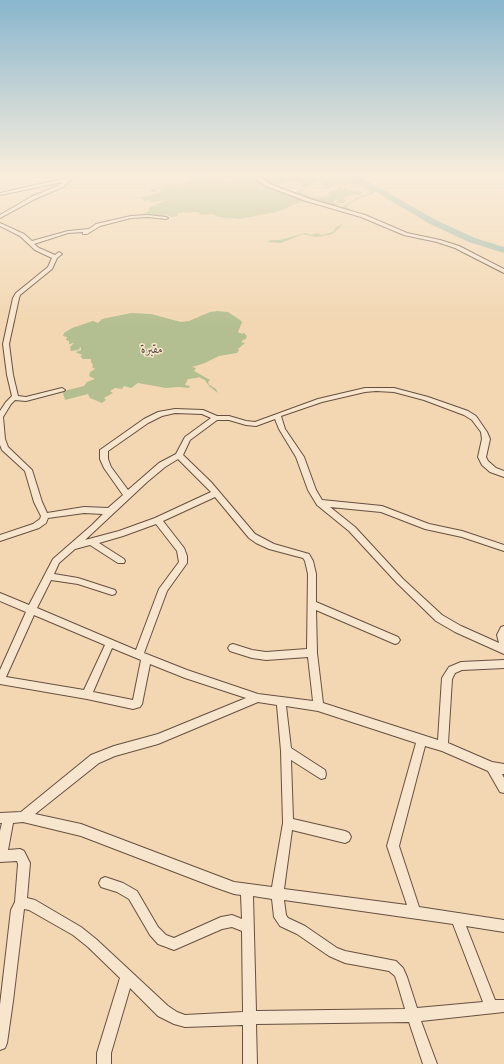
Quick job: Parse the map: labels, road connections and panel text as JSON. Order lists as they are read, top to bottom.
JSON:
{
  "parks": ["مقبرة"]
}
